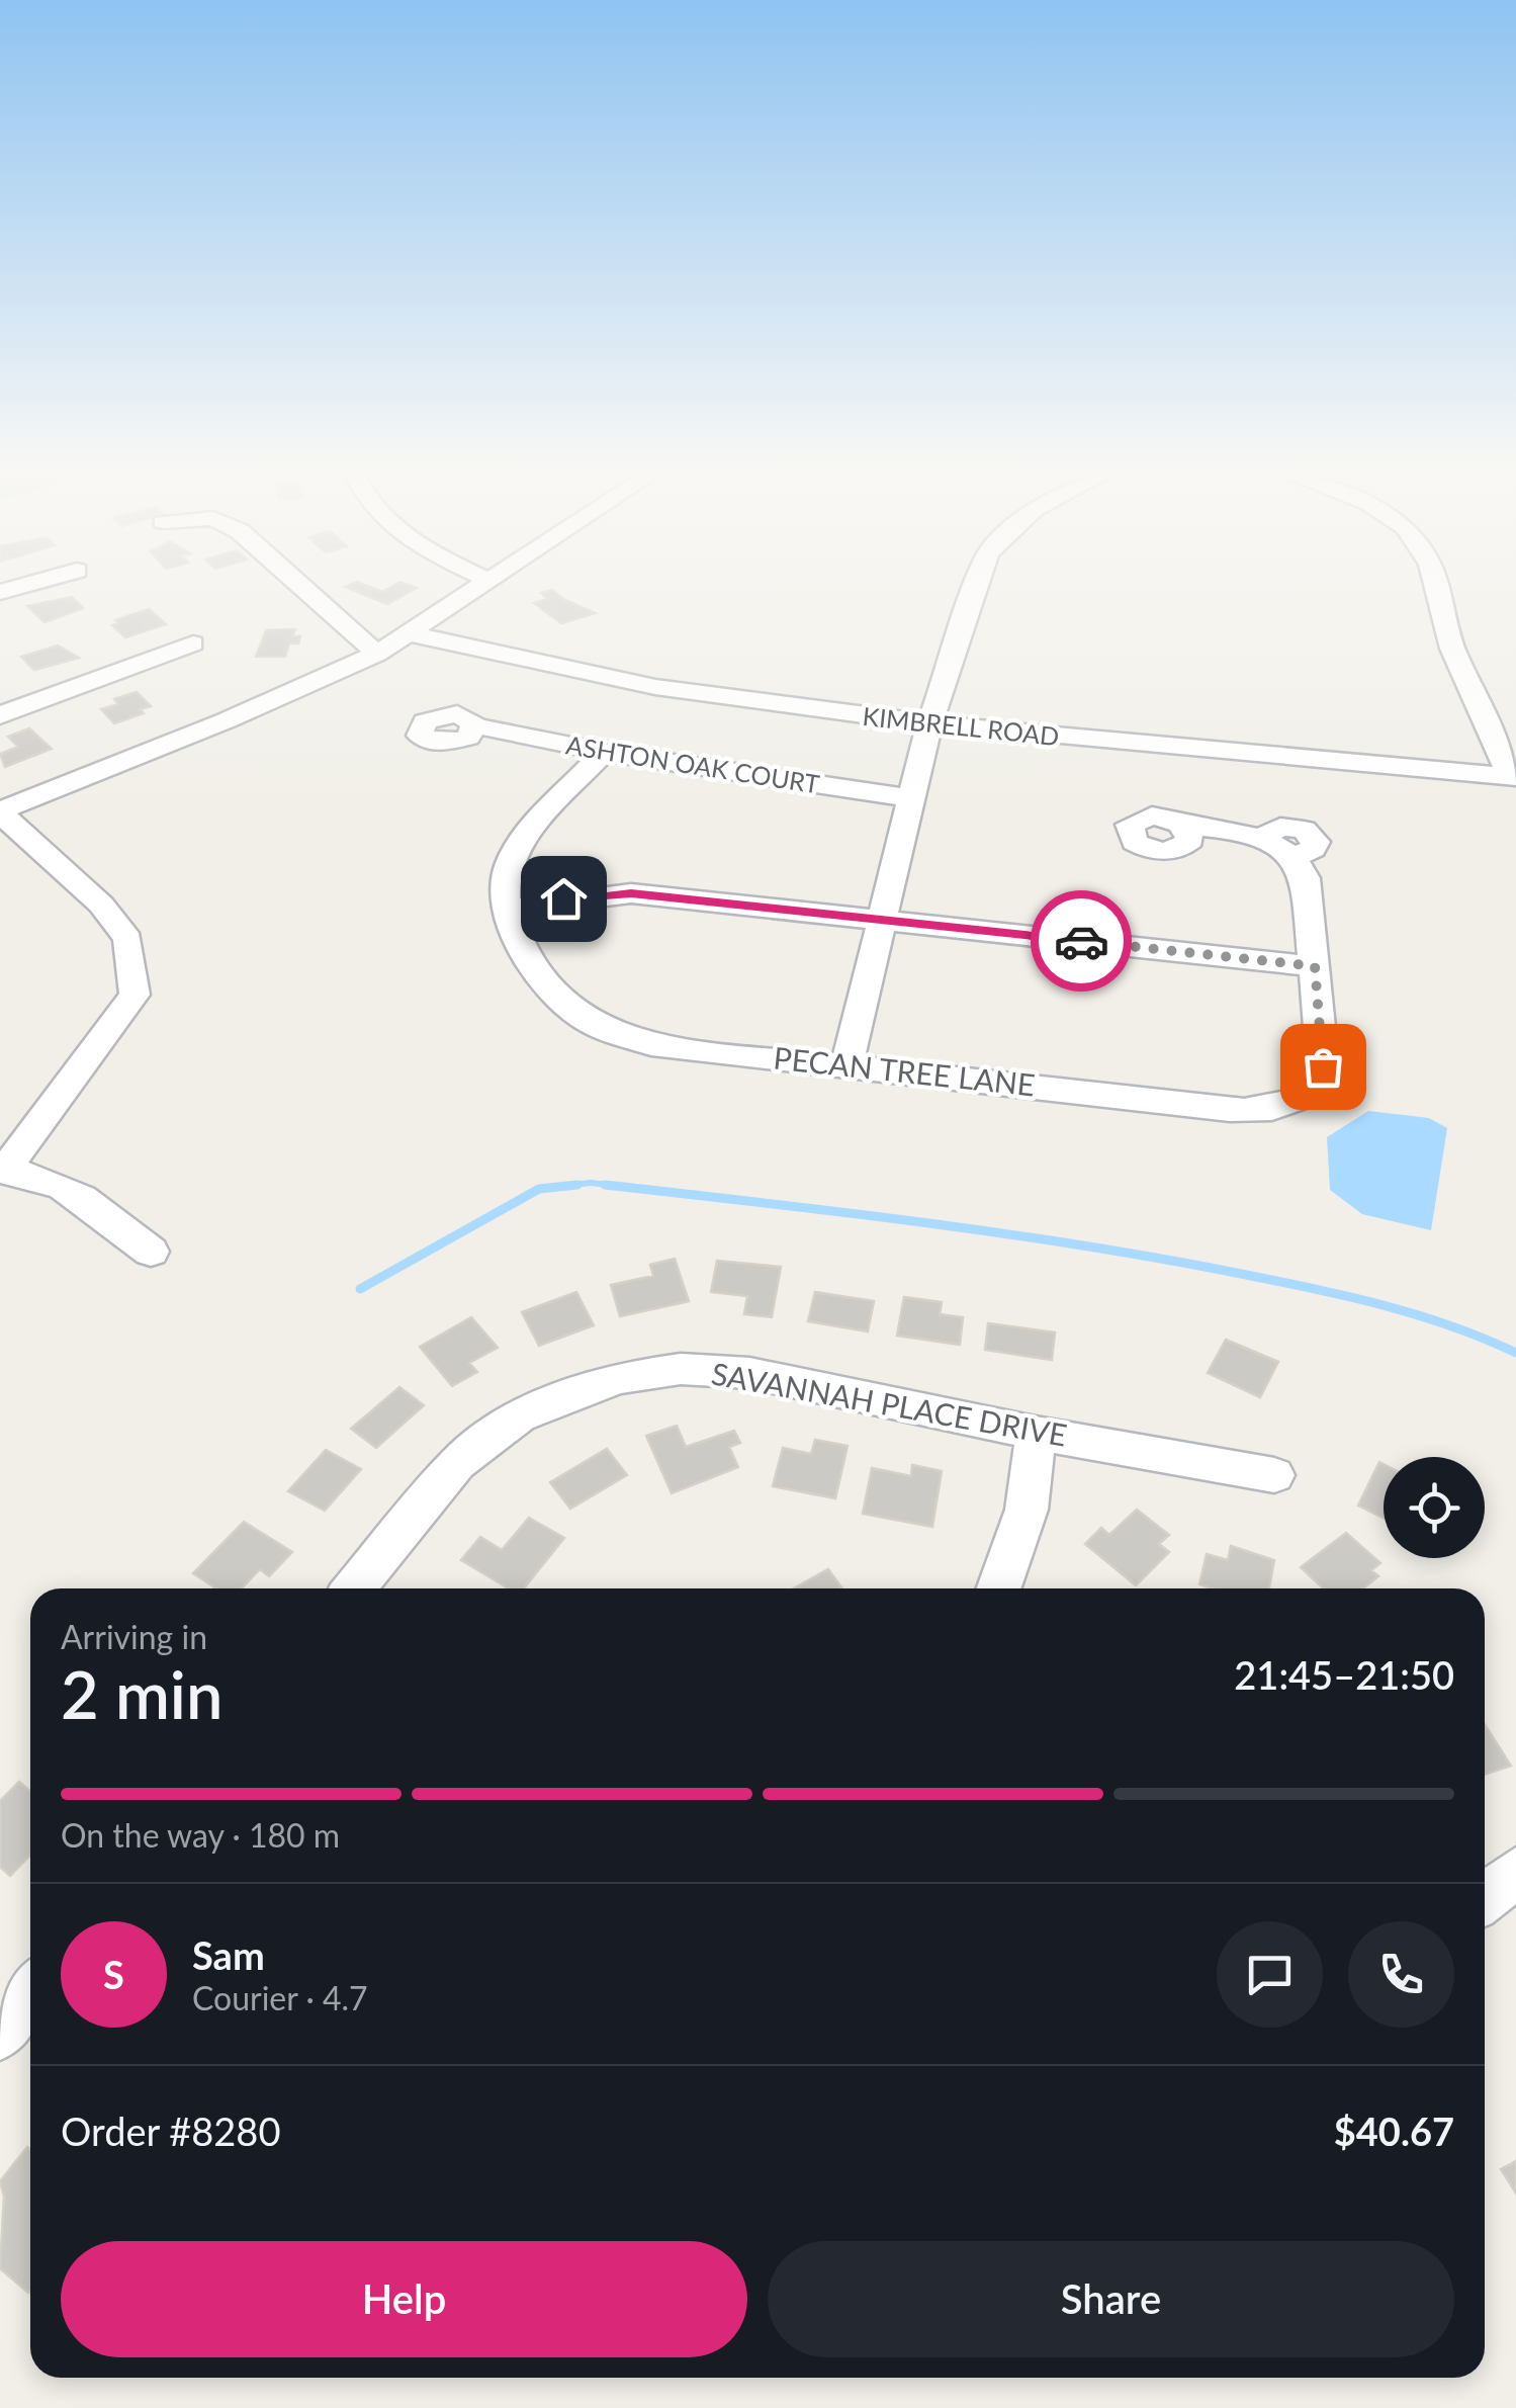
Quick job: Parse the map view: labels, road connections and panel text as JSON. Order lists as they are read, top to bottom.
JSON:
{
  "streets": {
    "street": [
      "KIMBRELL ROAD",
      "ASHTON OAK COURT",
      "PECAN TREE LANE",
      "SAVANNAH PLACE DRIVE"
    ]
  },
  "crossings": [
    ["ASHTON OAK COURT", "PECAN TREE LANE"]
  ],
  "page": {
    "heading": ["2 min", "Arriving in", "21:45–21:50"],
    "panel": [
      "Sam",
      "Courier · 4.7",
      "Order #8280",
      "$40.67"
    ],
    "bar": "On the way · 180 m",
    "round": "S",
    "buttons": ["Help", "Share"]
  }
}
